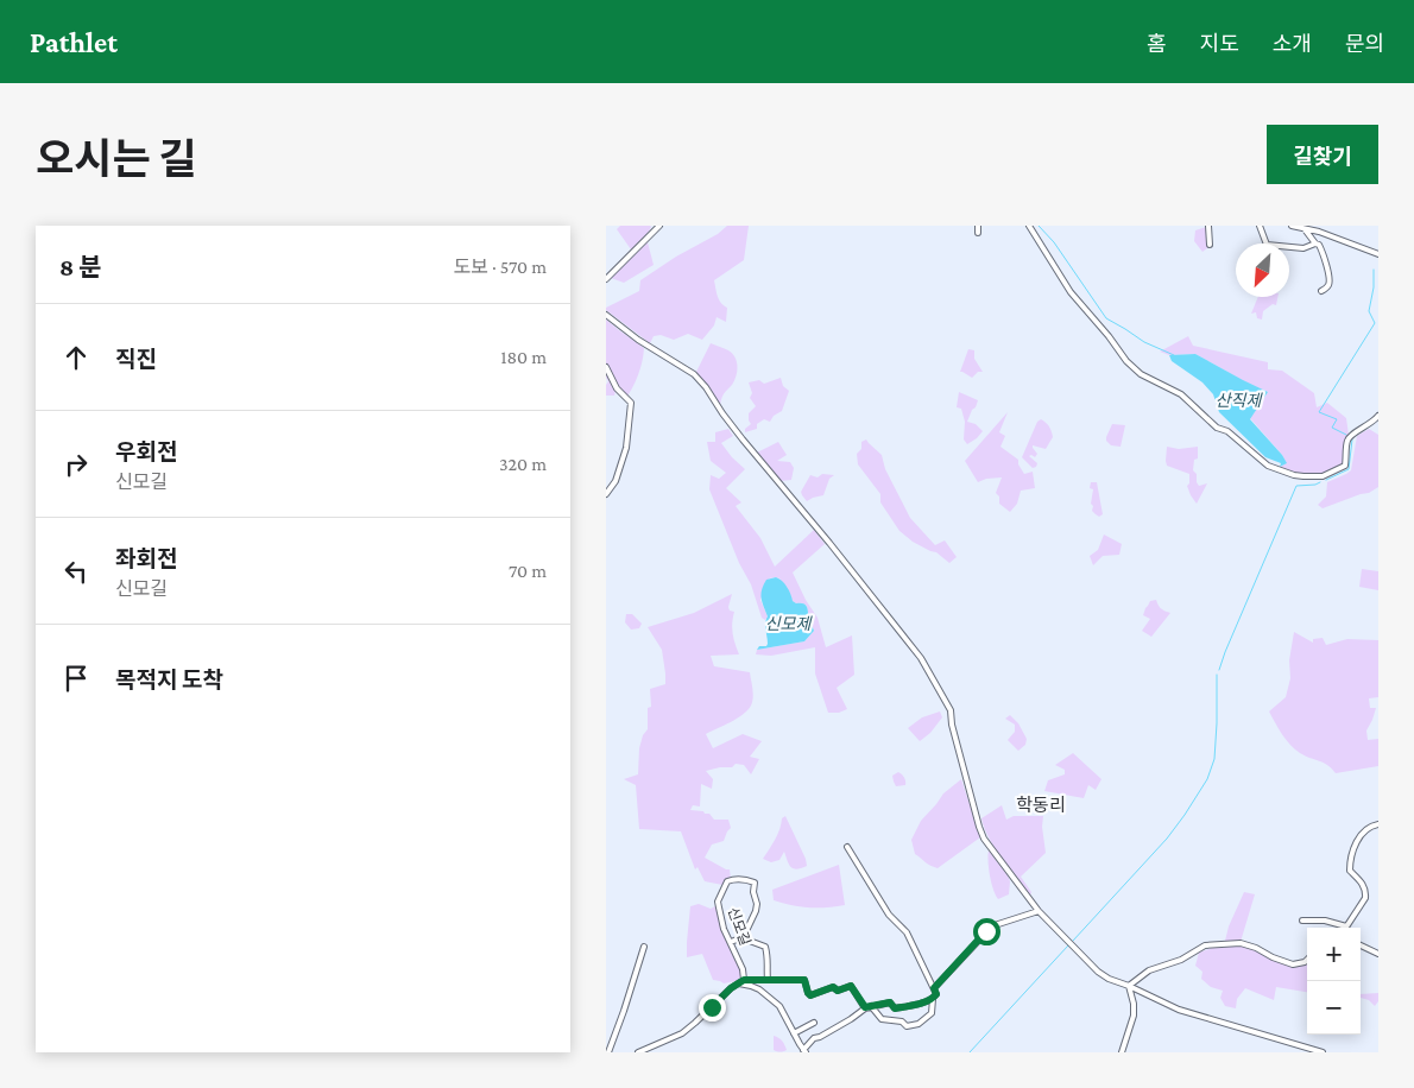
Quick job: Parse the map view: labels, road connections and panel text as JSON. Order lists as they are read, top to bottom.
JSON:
{
  "streets": {
    "street": ["신모길"]
  },
  "districts": ["학동리"],
  "water": ["산직제", "신모제"],
  "north": "bottom left",
  "page": {
    "header": "Pathlet",
    "nav": [
      "홈",
      "지도",
      "소개",
      "문의"
    ],
    "title": "오시는 길",
    "buttons": "길찾기",
    "heading": ["8 분", "도보 · 570 m"],
    "list": [
      ["직진", "180 m"],
      ["우회전", "신모길", "320 m"],
      ["좌회전", "신모길", "70 m"],
      "목적지 도착"
    ],
    "map_buttons": ["+", "−"]
  }
}
